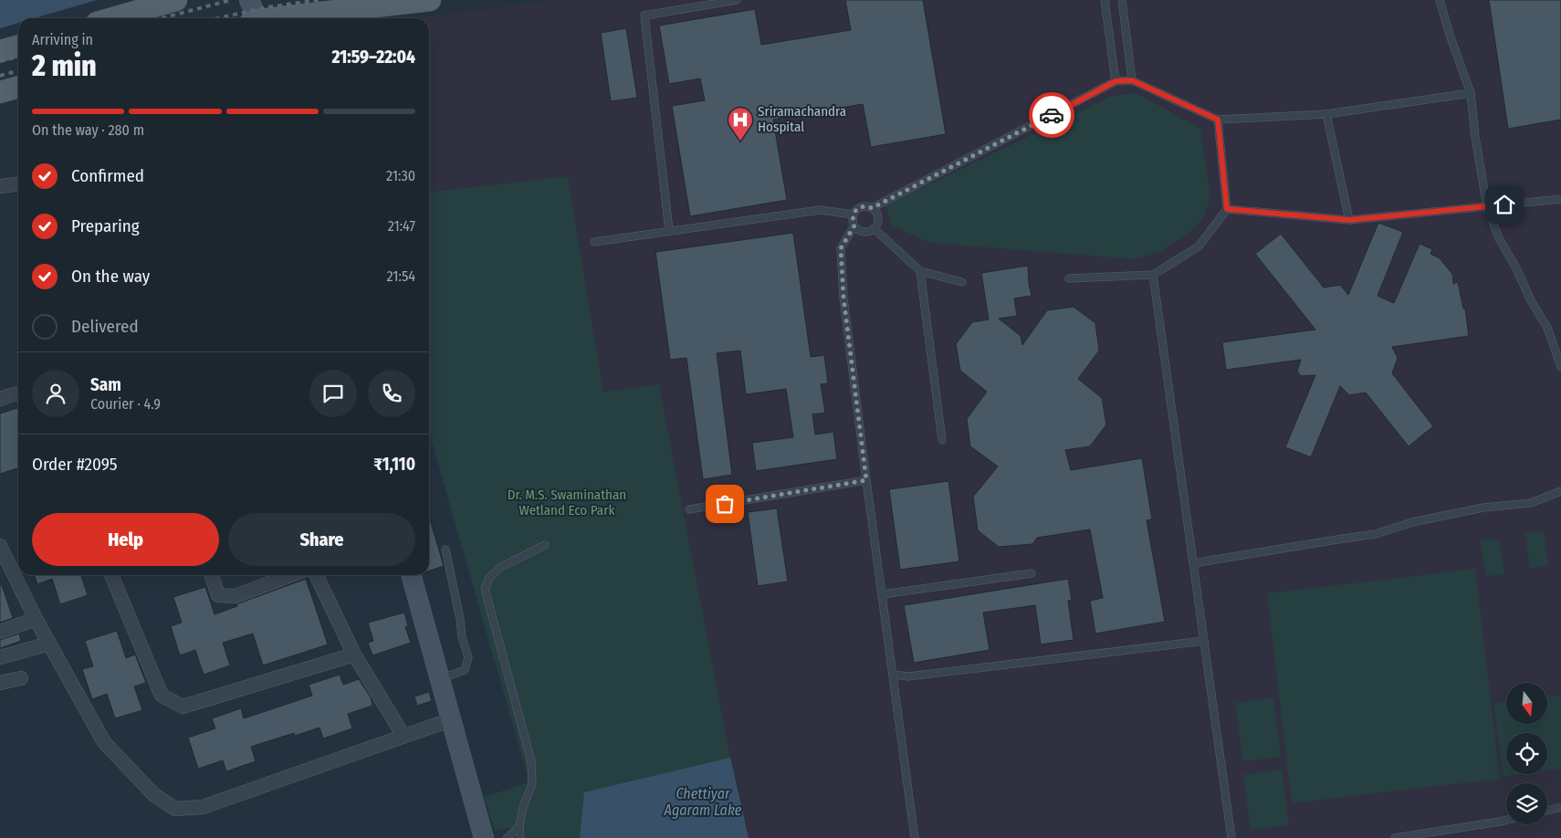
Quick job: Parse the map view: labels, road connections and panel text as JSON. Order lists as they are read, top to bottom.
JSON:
{
  "water": ["Chettiyar Agaram Lake"],
  "parks": ["Dr. M.S. Swaminathan Wetland Eco Park"],
  "places": {
    "hospital": ["Sriramachandra Hospital"]
  },
  "north": "bottom",
  "page": {
    "heading": ["2 min", "Arriving in", "21:59–22:04"],
    "panel": [
      "Sam",
      "Courier · 4.9",
      "Order #2095",
      "₹1,110"
    ],
    "bar": "On the way · 280 m",
    "list": [
      ["Confirmed", "21:30"],
      ["Preparing", "21:47"],
      ["On the way", "21:54"],
      "Delivered"
    ],
    "buttons": ["Help", "Share"]
  }
}
